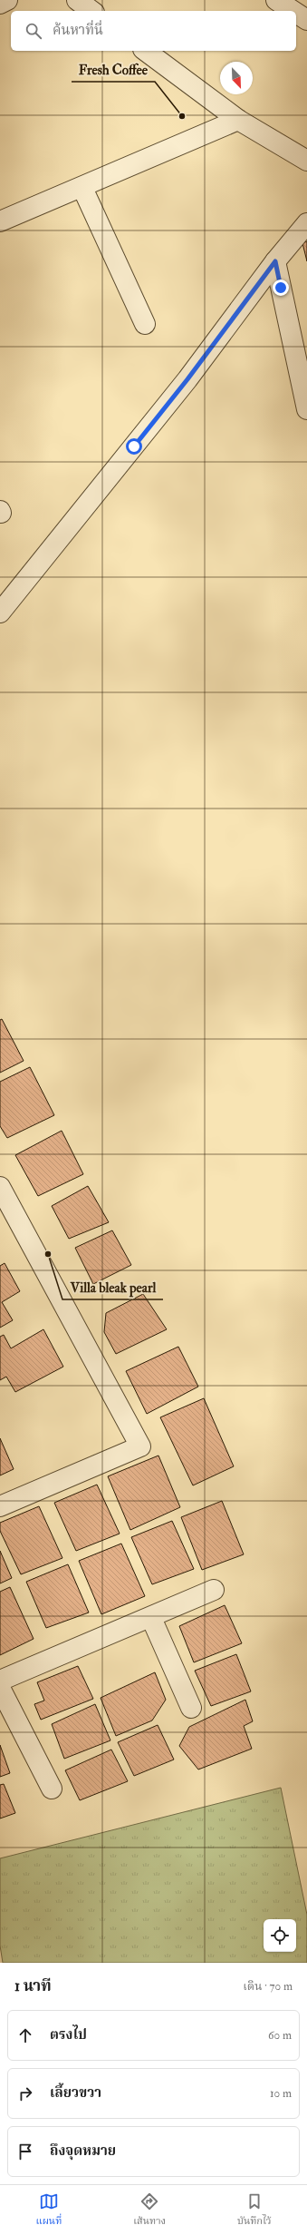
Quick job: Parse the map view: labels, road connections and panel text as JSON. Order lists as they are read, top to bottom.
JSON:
{
  "places": ["Fresh Coffee", "Villa bleak pearl"],
  "north": "bottom right",
  "page": {
    "search": "ค้นหาที่นี่",
    "heading": ["1 นาที", "เดิน · 70 m"],
    "list": [
      ["ตรงไป", "60 m"],
      ["เลี้ยวขวา", "10 m"],
      "ถึงจุดหมาย"
    ],
    "nav": ["แผนที่", "เส้นทาง", "บันทึกไว้"]
  }
}
